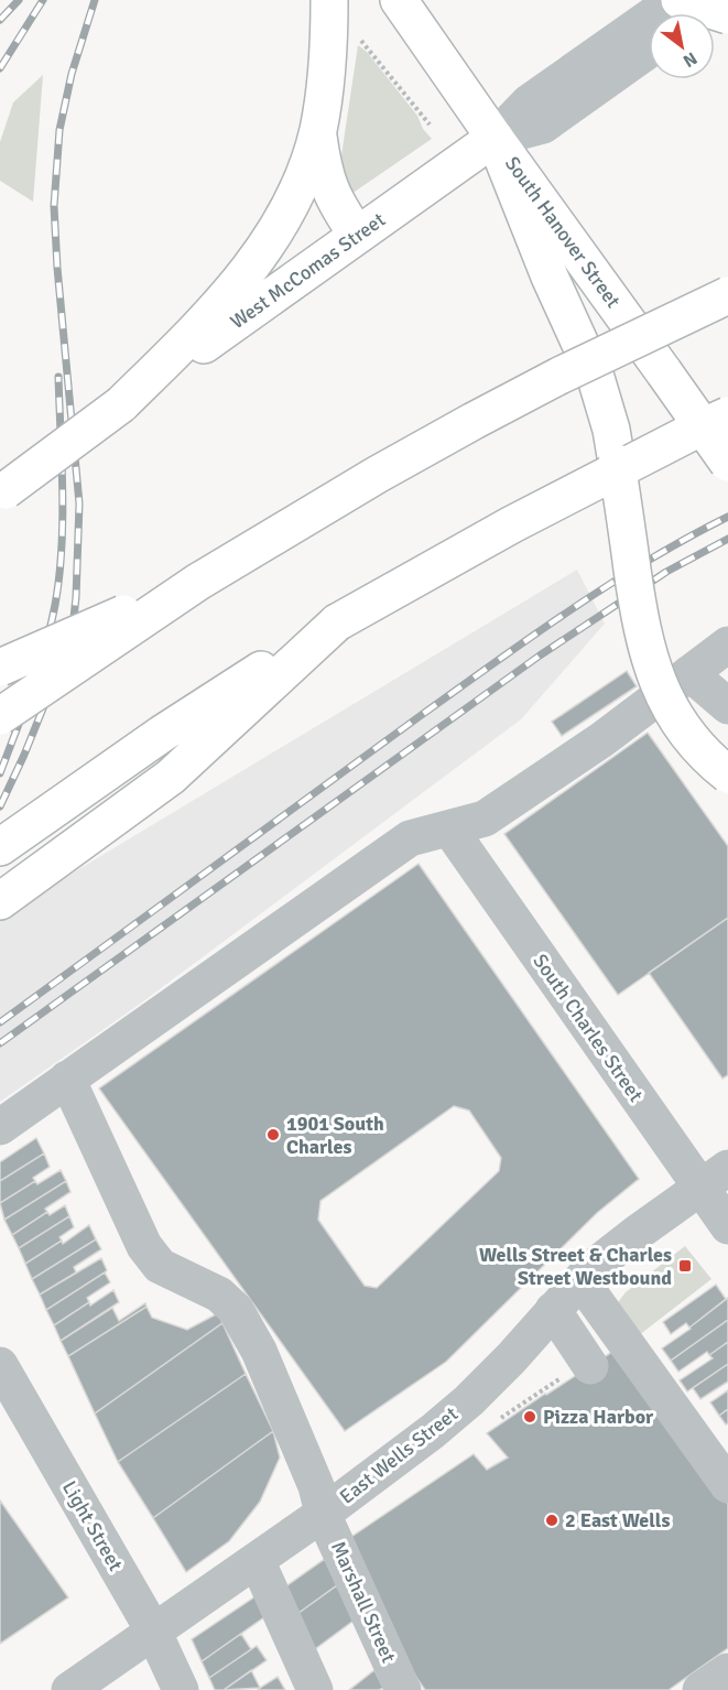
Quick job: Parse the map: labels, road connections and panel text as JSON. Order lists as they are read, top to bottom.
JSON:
{
  "streets": {
    "main road": ["South Hanover Street", "West McComas Street"],
    "street": [
      "South Charles Street",
      "East Wells Street",
      "Light Street",
      "Marshall Street"
    ]
  },
  "crossings": [
    ["South Hanover Street", "West McComas Street"],
    ["South Charles Street", "East Wells Street"],
    ["East Wells Street", "Light Street"],
    ["East Wells Street", "Marshall Street"]
  ],
  "places": {
    "other": ["1901 South Charles", "Pizza Harbor", "2 East Wells"],
    "transit": ["Wells Street & Charles Street Westbound"]
  },
  "north": "bottom right"
}
